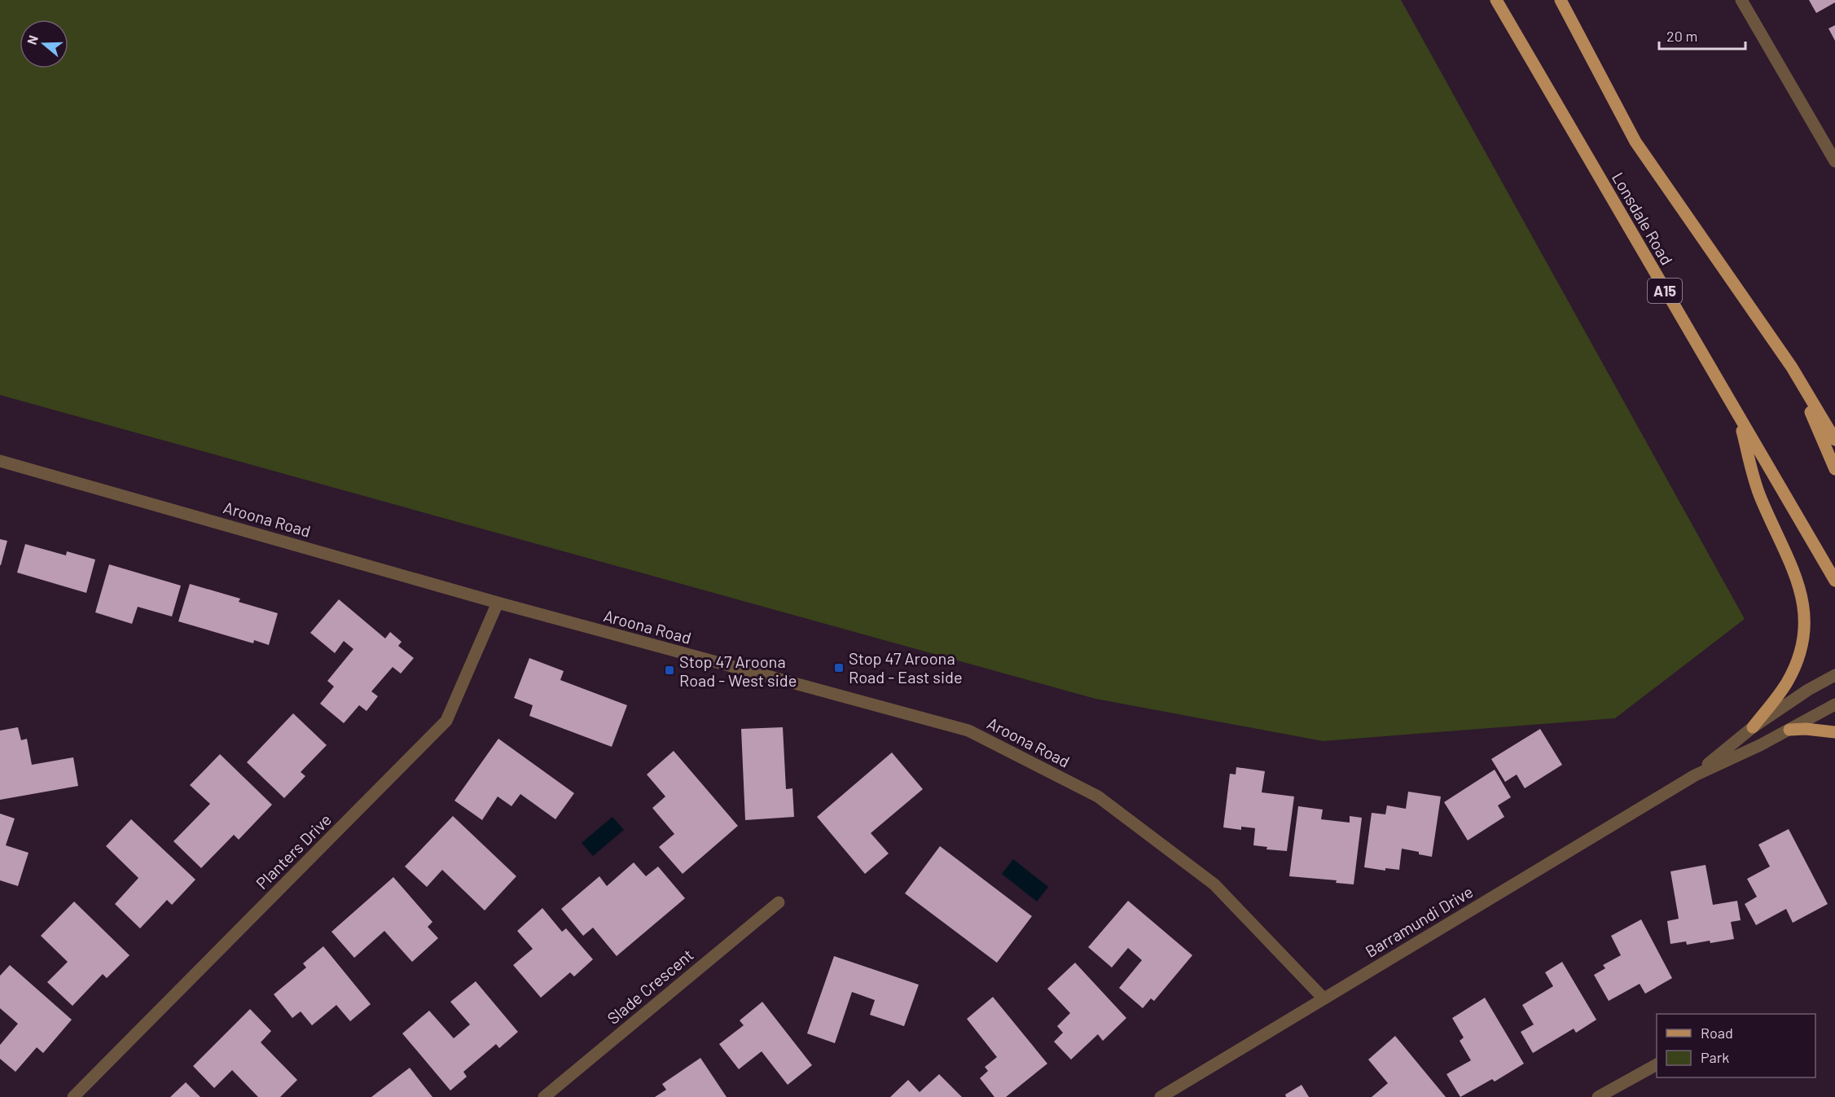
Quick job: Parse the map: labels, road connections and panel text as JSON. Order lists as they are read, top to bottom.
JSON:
{
  "streets": {
    "main road": ["Lonsdale Road", "A15"],
    "street": [
      "Aroona Road",
      "Planters Drive",
      "Barramundi Drive",
      "Slade Crescent"
    ]
  },
  "crossings": [
    ["Aroona Road", "Planters Drive"],
    ["Aroona Road", "Barramundi Drive"]
  ],
  "places": {
    "transit": ["Stop 47 Aroona Road - East side", "Stop 47 Aroona Road - West side"]
  },
  "legend": ["Road", "Park"],
  "scale_bar": "20 m",
  "north": "left"
}
